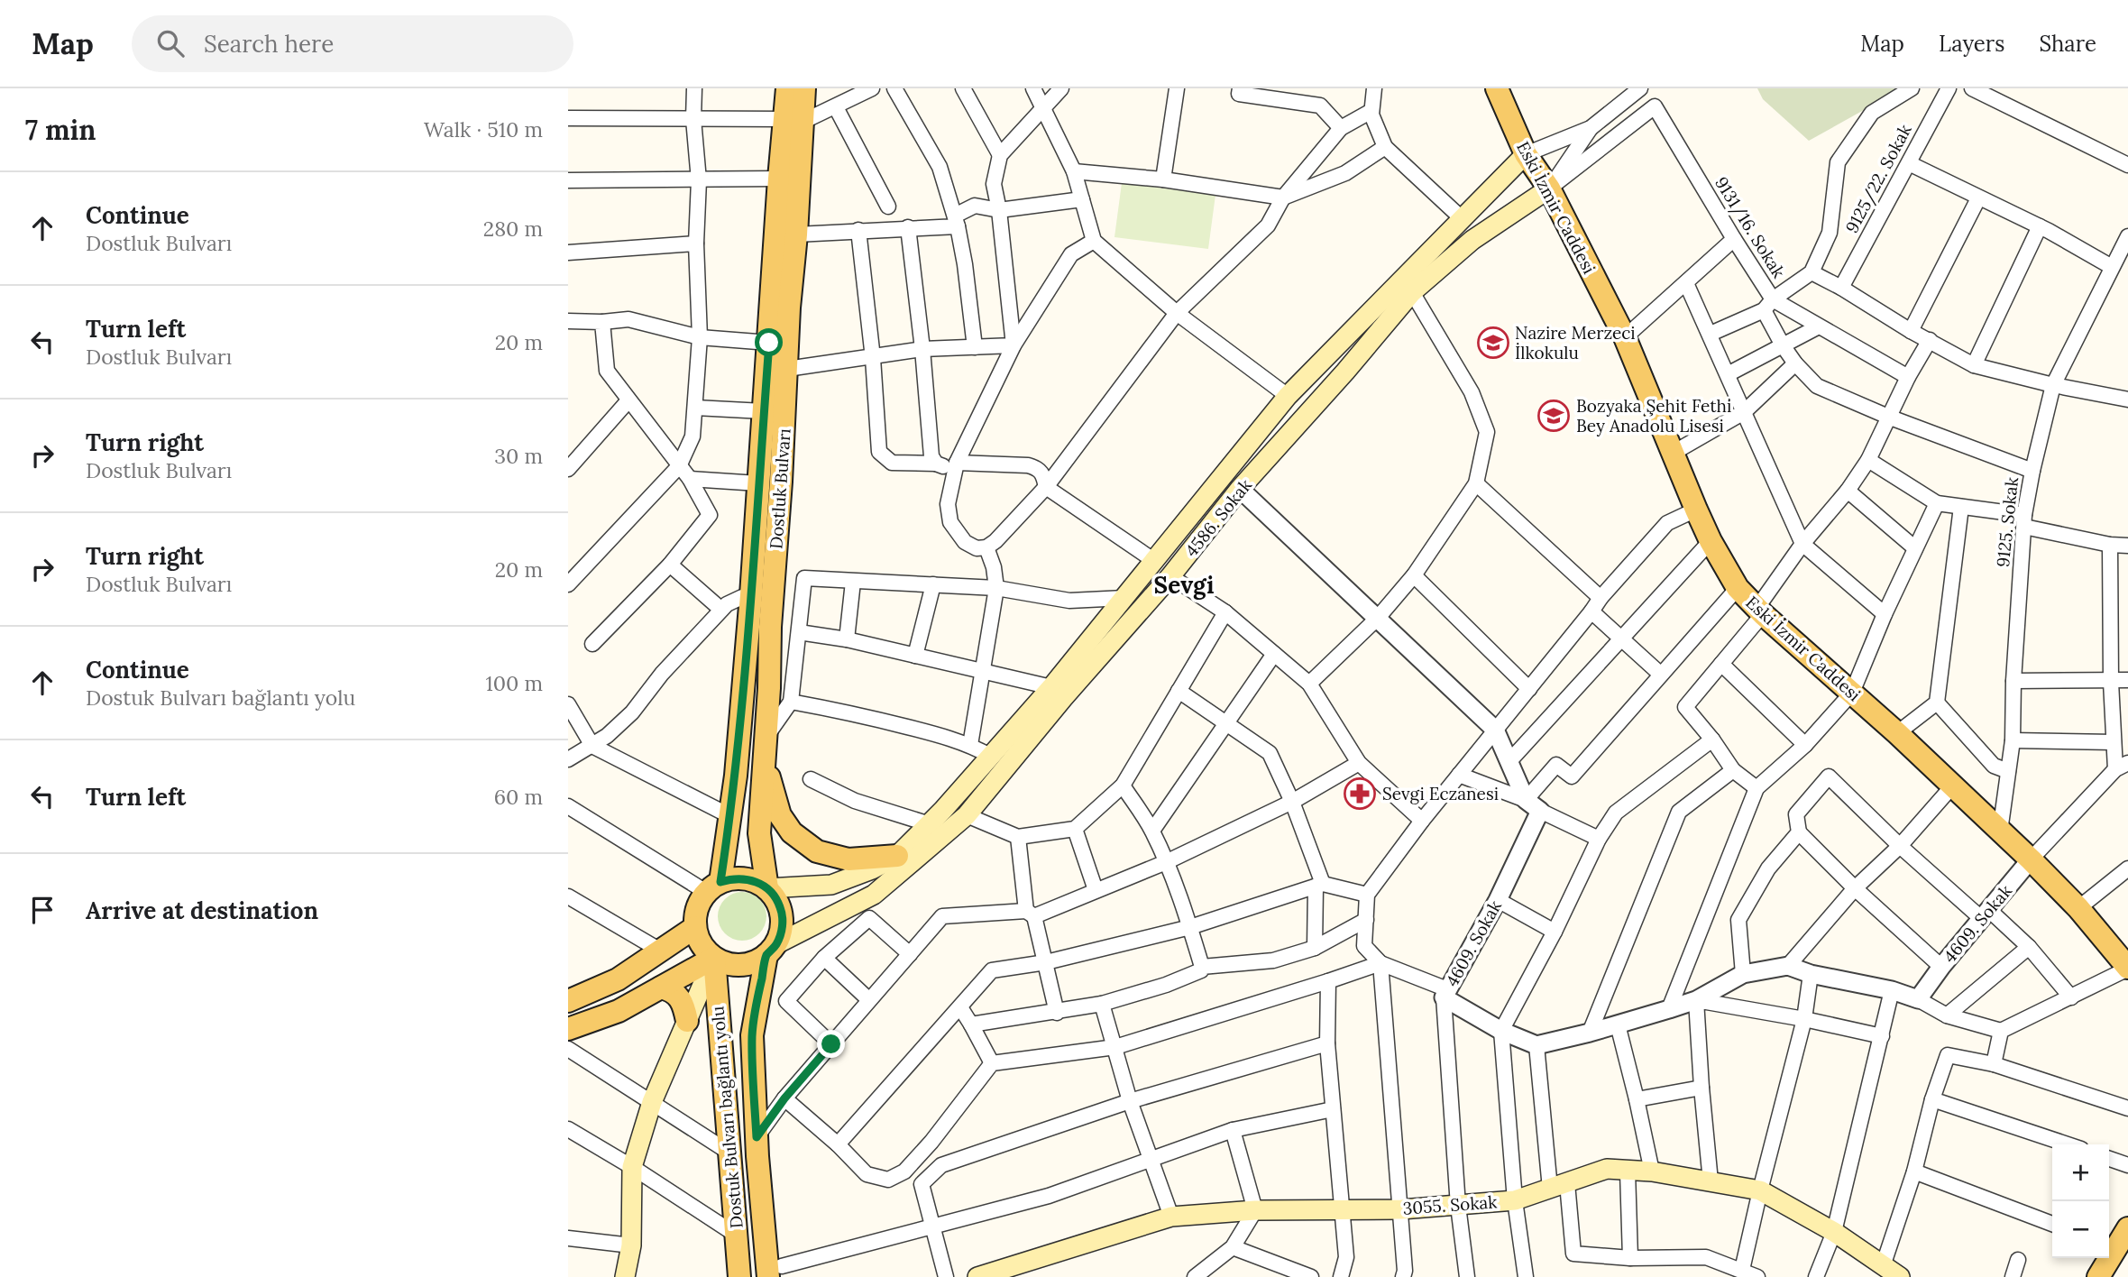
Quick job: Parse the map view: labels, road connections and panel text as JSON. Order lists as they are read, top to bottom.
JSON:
{
  "streets": {
    "main road": [
      "Eski İzmir Caddesi",
      "Dostluk Bulvarı",
      "4586. Sokak",
      "Dostuk Bulvarı bağlantı yolu",
      "3055. Sokak"
    ],
    "street": [
      "9125/22. Sokak",
      "9131/16. Sokak",
      "9125. Sokak",
      "4609. Sokak"
    ]
  },
  "crossings": [
    ["Eski İzmir Caddesi", "9131/16. Sokak"],
    ["Eski İzmir Caddesi", "4586. Sokak"],
    ["Eski İzmir Caddesi", "9125. Sokak"],
    ["Eski İzmir Caddesi", "4609. Sokak"],
    ["9131/16. Sokak", "4586. Sokak"],
    ["Dostluk Bulvarı", "4586. Sokak"],
    ["Dostluk Bulvarı", "Dostuk Bulvarı bağlantı yolu"],
    ["4586. Sokak", "Dostuk Bulvarı bağlantı yolu"]
  ],
  "districts": ["Sevgi"],
  "places": {
    "school or university": ["Nazire Merzeci İlkokulu", "Bozyaka Şehit Fethi Bey Anadolu Lisesi"],
    "pharmacy": ["Sevgi Eczanesi"]
  },
  "page": {
    "header": "Map",
    "search": "Search here",
    "nav": ["Map", "Layers", "Share"],
    "heading": ["7 min", "Walk · 510 m"],
    "list": [
      ["Continue", "Dostluk Bulvarı", "280 m"],
      ["Turn left", "Dostluk Bulvarı", "20 m"],
      ["Turn right", "Dostluk Bulvarı", "30 m"],
      ["Turn right", "Dostluk Bulvarı", "20 m"],
      ["Continue", "Dostuk Bulvarı bağlantı yolu", "100 m"],
      ["Turn left", "60 m"],
      "Arrive at destination"
    ],
    "map_buttons": ["+", "−"]
  }
}
